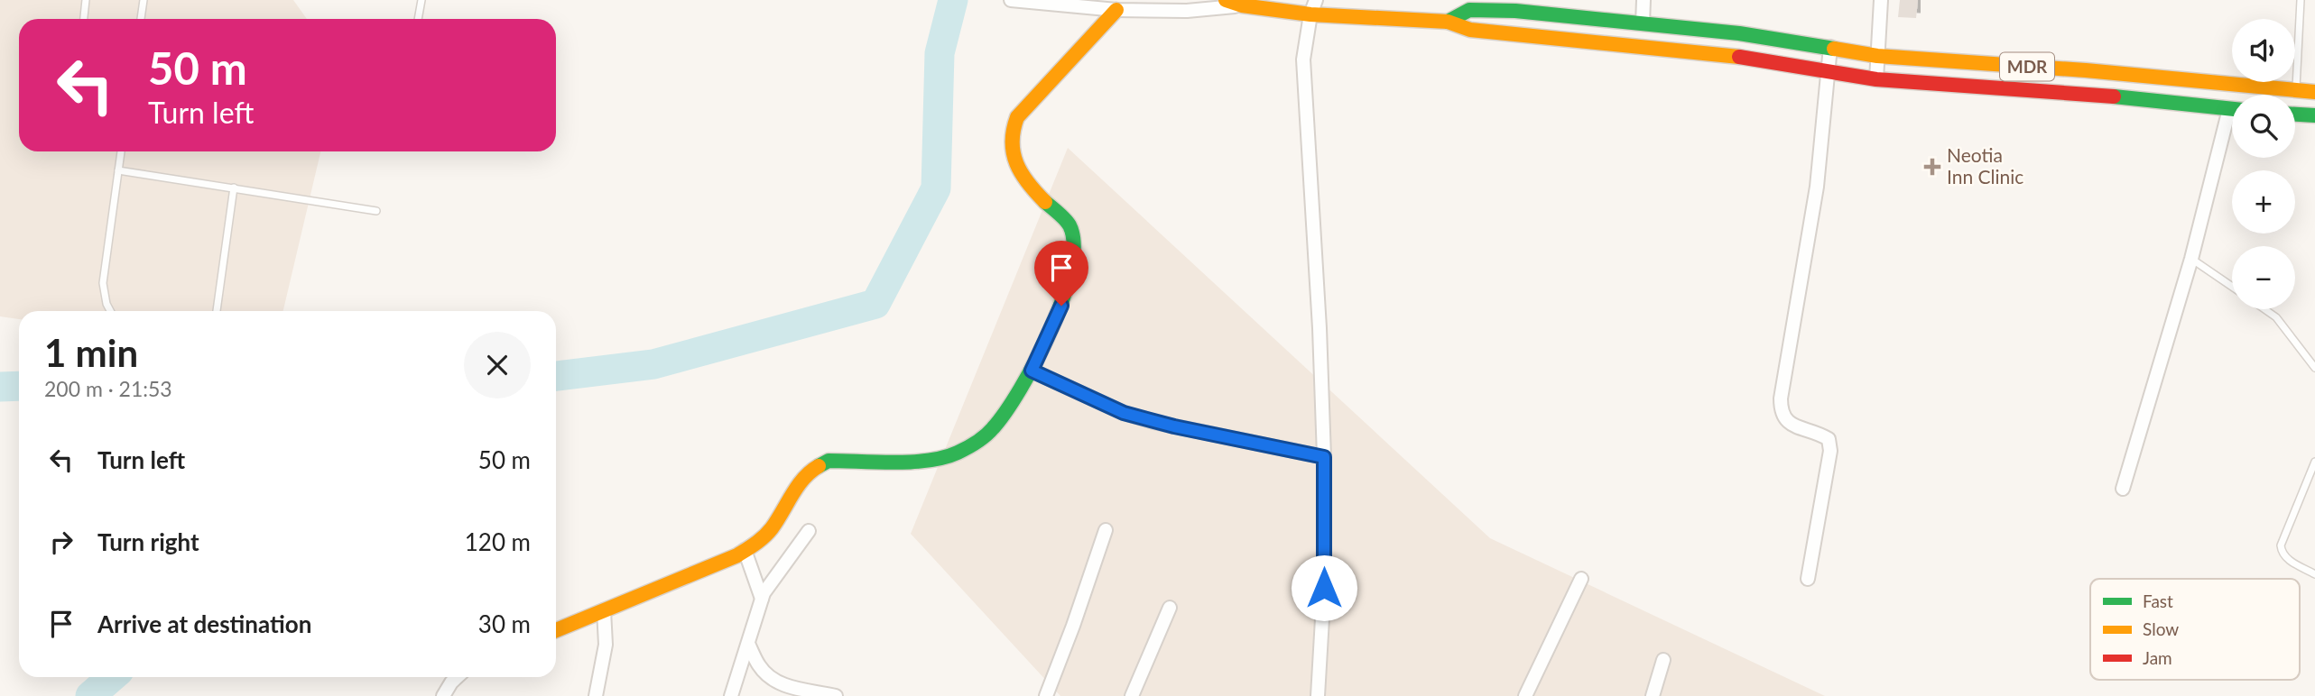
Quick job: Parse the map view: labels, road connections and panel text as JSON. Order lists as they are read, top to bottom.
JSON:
{
  "streets": {
    "main road": ["MDR"]
  },
  "places": {
    "health": ["Neotia Inn Clinic"]
  },
  "legend": ["Fast", "Slow", "Jam"],
  "page": {
    "map_buttons": ["+", "−"],
    "turn": ["50 m", "Turn left"],
    "heading": ["1 min", "200 m · 21:53"],
    "list": [
      {
        "name": "Turn left",
        "value": "50 m"
      },
      {
        "name": "Turn right",
        "value": "120 m"
      },
      {
        "name": "Arrive at destination",
        "value": "30 m"
      }
    ]
  }
}
